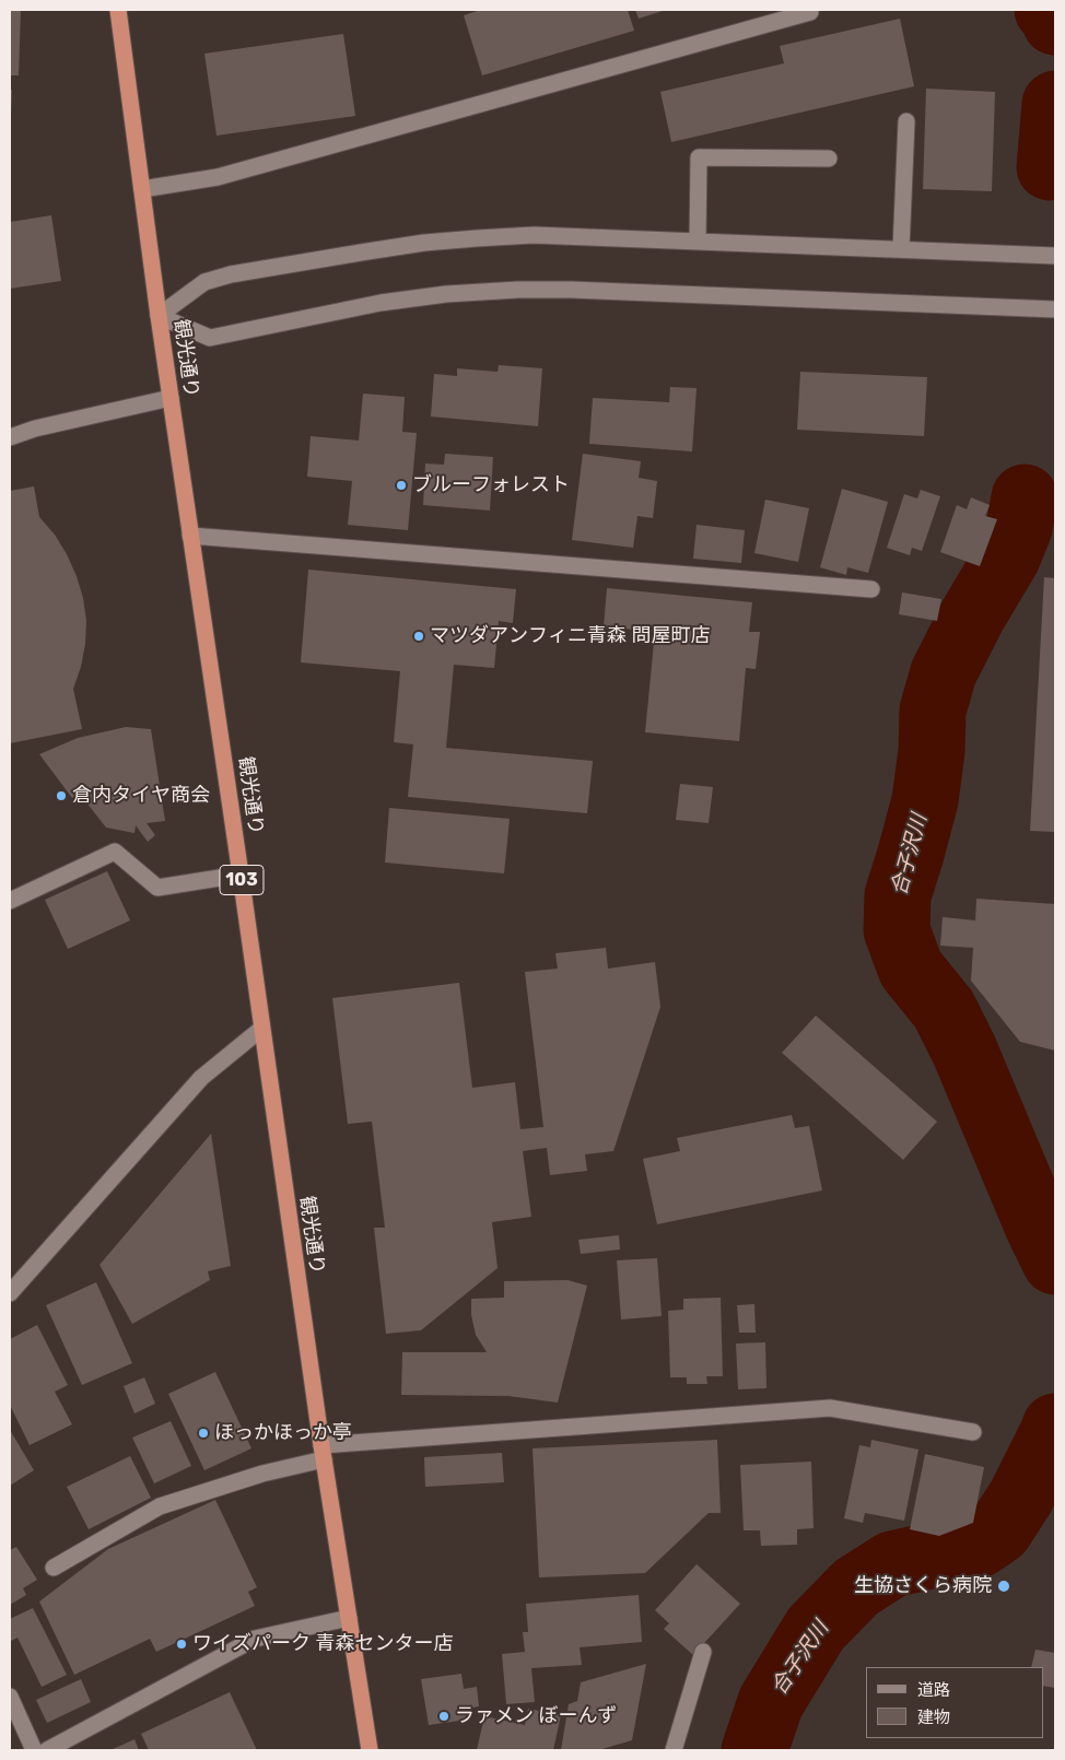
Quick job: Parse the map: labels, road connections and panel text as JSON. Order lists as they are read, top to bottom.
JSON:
{
  "streets": {
    "highway": ["観光通り", "103"]
  },
  "water": ["合子沢川"],
  "places": [
    "ブルーフォレスト",
    "マツダアンフィニ青森 問屋町店",
    "倉内タイヤ商会",
    "ほっかほっか亭",
    "生協さくら病院",
    "ワイズパーク 青森センター店",
    "ラァメン ぼーんず"
  ],
  "legend": ["道路", "建物"]
}
